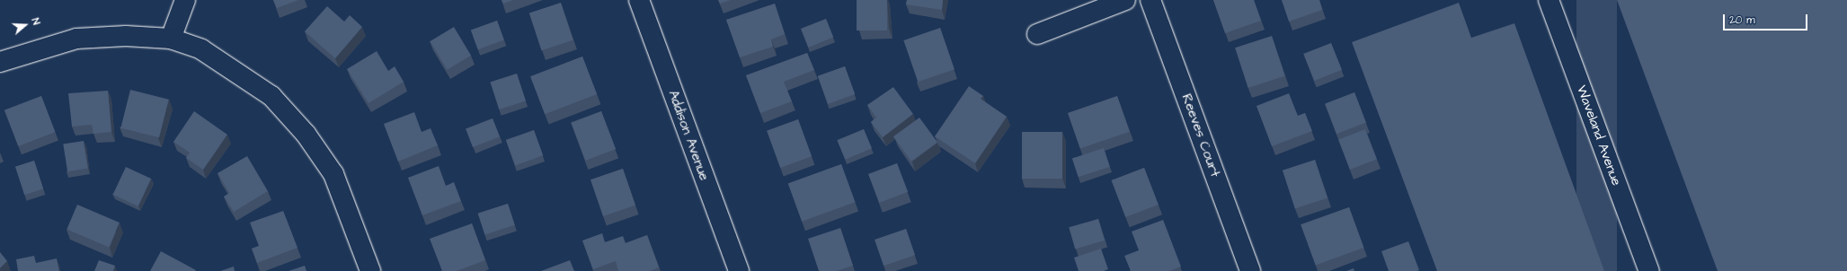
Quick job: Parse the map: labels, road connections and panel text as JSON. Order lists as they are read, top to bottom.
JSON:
{
  "streets": {
    "street": ["Addison Avenue", "Reeves Court", "Waveland Avenue"]
  },
  "scale_bar": "20 m",
  "north": "right"
}
